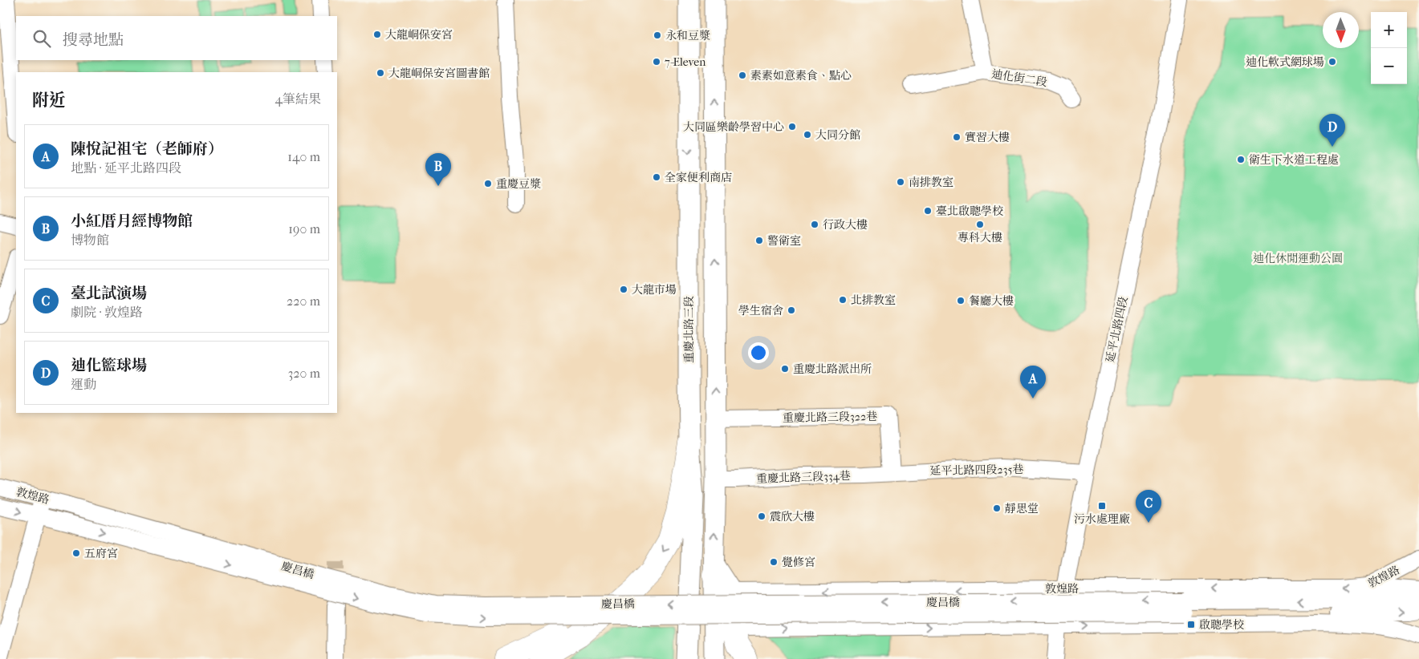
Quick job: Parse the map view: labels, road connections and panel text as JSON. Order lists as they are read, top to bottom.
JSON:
{
  "streets": {
    "main road": ["重慶北路三段"],
    "street": [
      "迪化街二段",
      "延平北路四段",
      "重慶北路三段322巷",
      "延平北路四段235巷",
      "重慶北路三段334巷",
      "敦煌路",
      "慶昌橋"
    ]
  },
  "crossings": [
    ["延平北路四段", "延平北路四段235巷"],
    ["延平北路四段", "敦煌路"],
    ["重慶北路三段322巷", "延平北路四段235巷"],
    ["重慶北路三段322巷", "重慶北路三段334巷"],
    ["延平北路四段235巷", "重慶北路三段334巷"],
    ["敦煌路", "慶昌橋"]
  ],
  "parks": ["迪化休閒運動公園"],
  "places": {
    "other": [
      "大龍峒保安宮",
      "永和豆漿",
      "7-Eleven",
      "迪化軟式網球場",
      "大龍峒保安宮圖書館",
      "素素如意素食、點心",
      "大同區樂齡學習中心",
      "大同分館",
      "實習大樓",
      "衛生下水道工程處",
      "全家便利商店",
      "南排教室",
      "重慶豆漿",
      "臺北啟聰學校",
      "行政大樓",
      "專科大樓",
      "警衛室",
      "大龍市場",
      "北排教室",
      "餐廳大樓",
      "學生宿舍",
      "重慶北路派出所",
      "靜思堂",
      "震欣大樓",
      "五府宮",
      "覺修宮"
    ],
    "transit": ["污水處理廠", "啟聰學校"]
  },
  "north": "bottom",
  "page": {
    "map_buttons": ["+", "−"],
    "search": "搜尋地點",
    "heading": ["附近", "4筆結果"],
    "pins": [
      "D",
      "B",
      "A",
      "C"
    ],
    "list": [
      {
        "mark": "A",
        "name": "陳悅記祖宅（老師府）",
        "note": "地點 · 延平北路四段",
        "value": "140 m"
      },
      {
        "mark": "B",
        "name": "小紅厝月經博物館",
        "note": "博物館",
        "value": "190 m"
      },
      {
        "mark": "C",
        "name": "臺北試演場",
        "note": "劇院 · 敦煌路",
        "value": "220 m"
      },
      {
        "mark": "D",
        "name": "迪化籃球場",
        "note": "運動",
        "value": "320 m"
      }
    ]
  }
}
